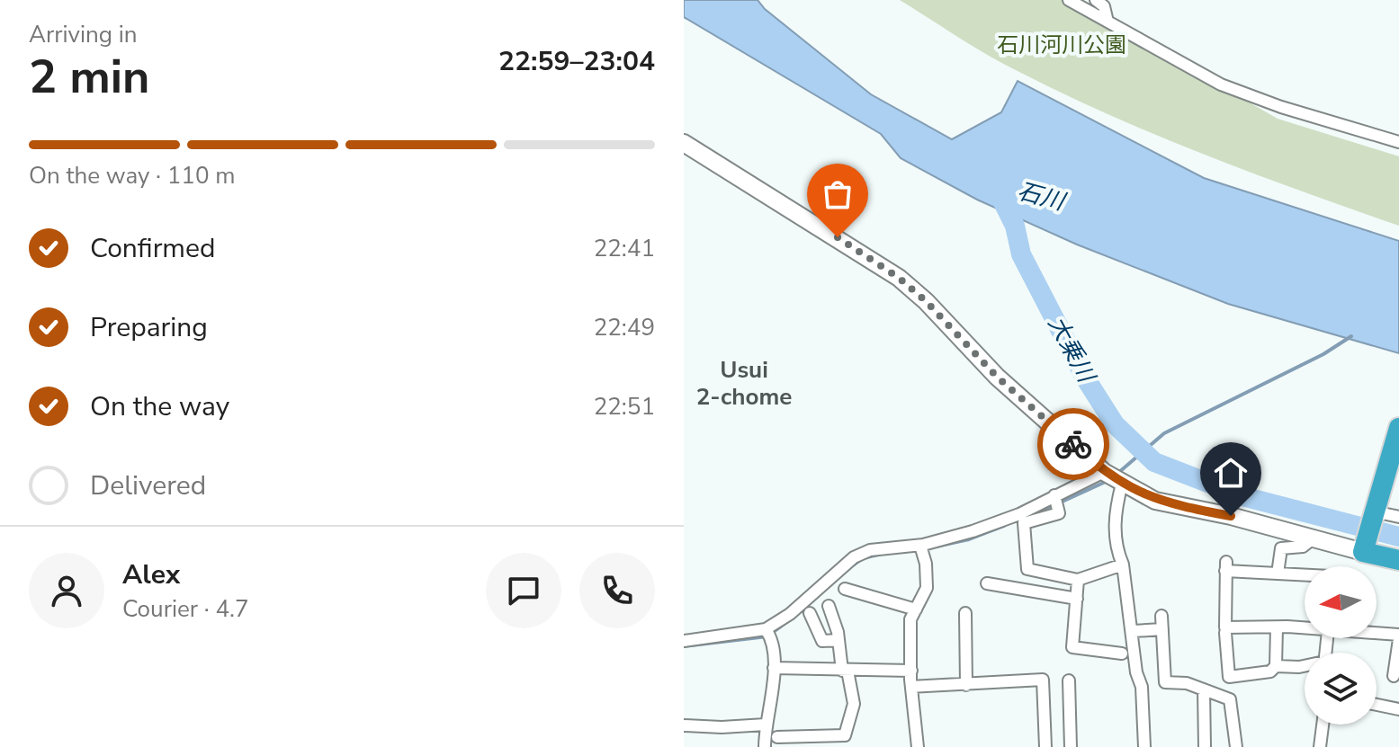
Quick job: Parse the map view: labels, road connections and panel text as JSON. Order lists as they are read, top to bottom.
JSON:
{
  "districts": ["Usui 2-chome"],
  "water": ["石川", "大乗川"],
  "parks": ["石川河川公園"],
  "north": "left",
  "page": {
    "heading": ["2 min", "Arriving in", "22:59–23:04"],
    "panel": ["Alex", "Courier · 4.7"],
    "bar": "On the way · 110 m",
    "list": [
      ["Confirmed", "22:41"],
      ["Preparing", "22:49"],
      ["On the way", "22:51"],
      "Delivered"
    ]
  }
}
